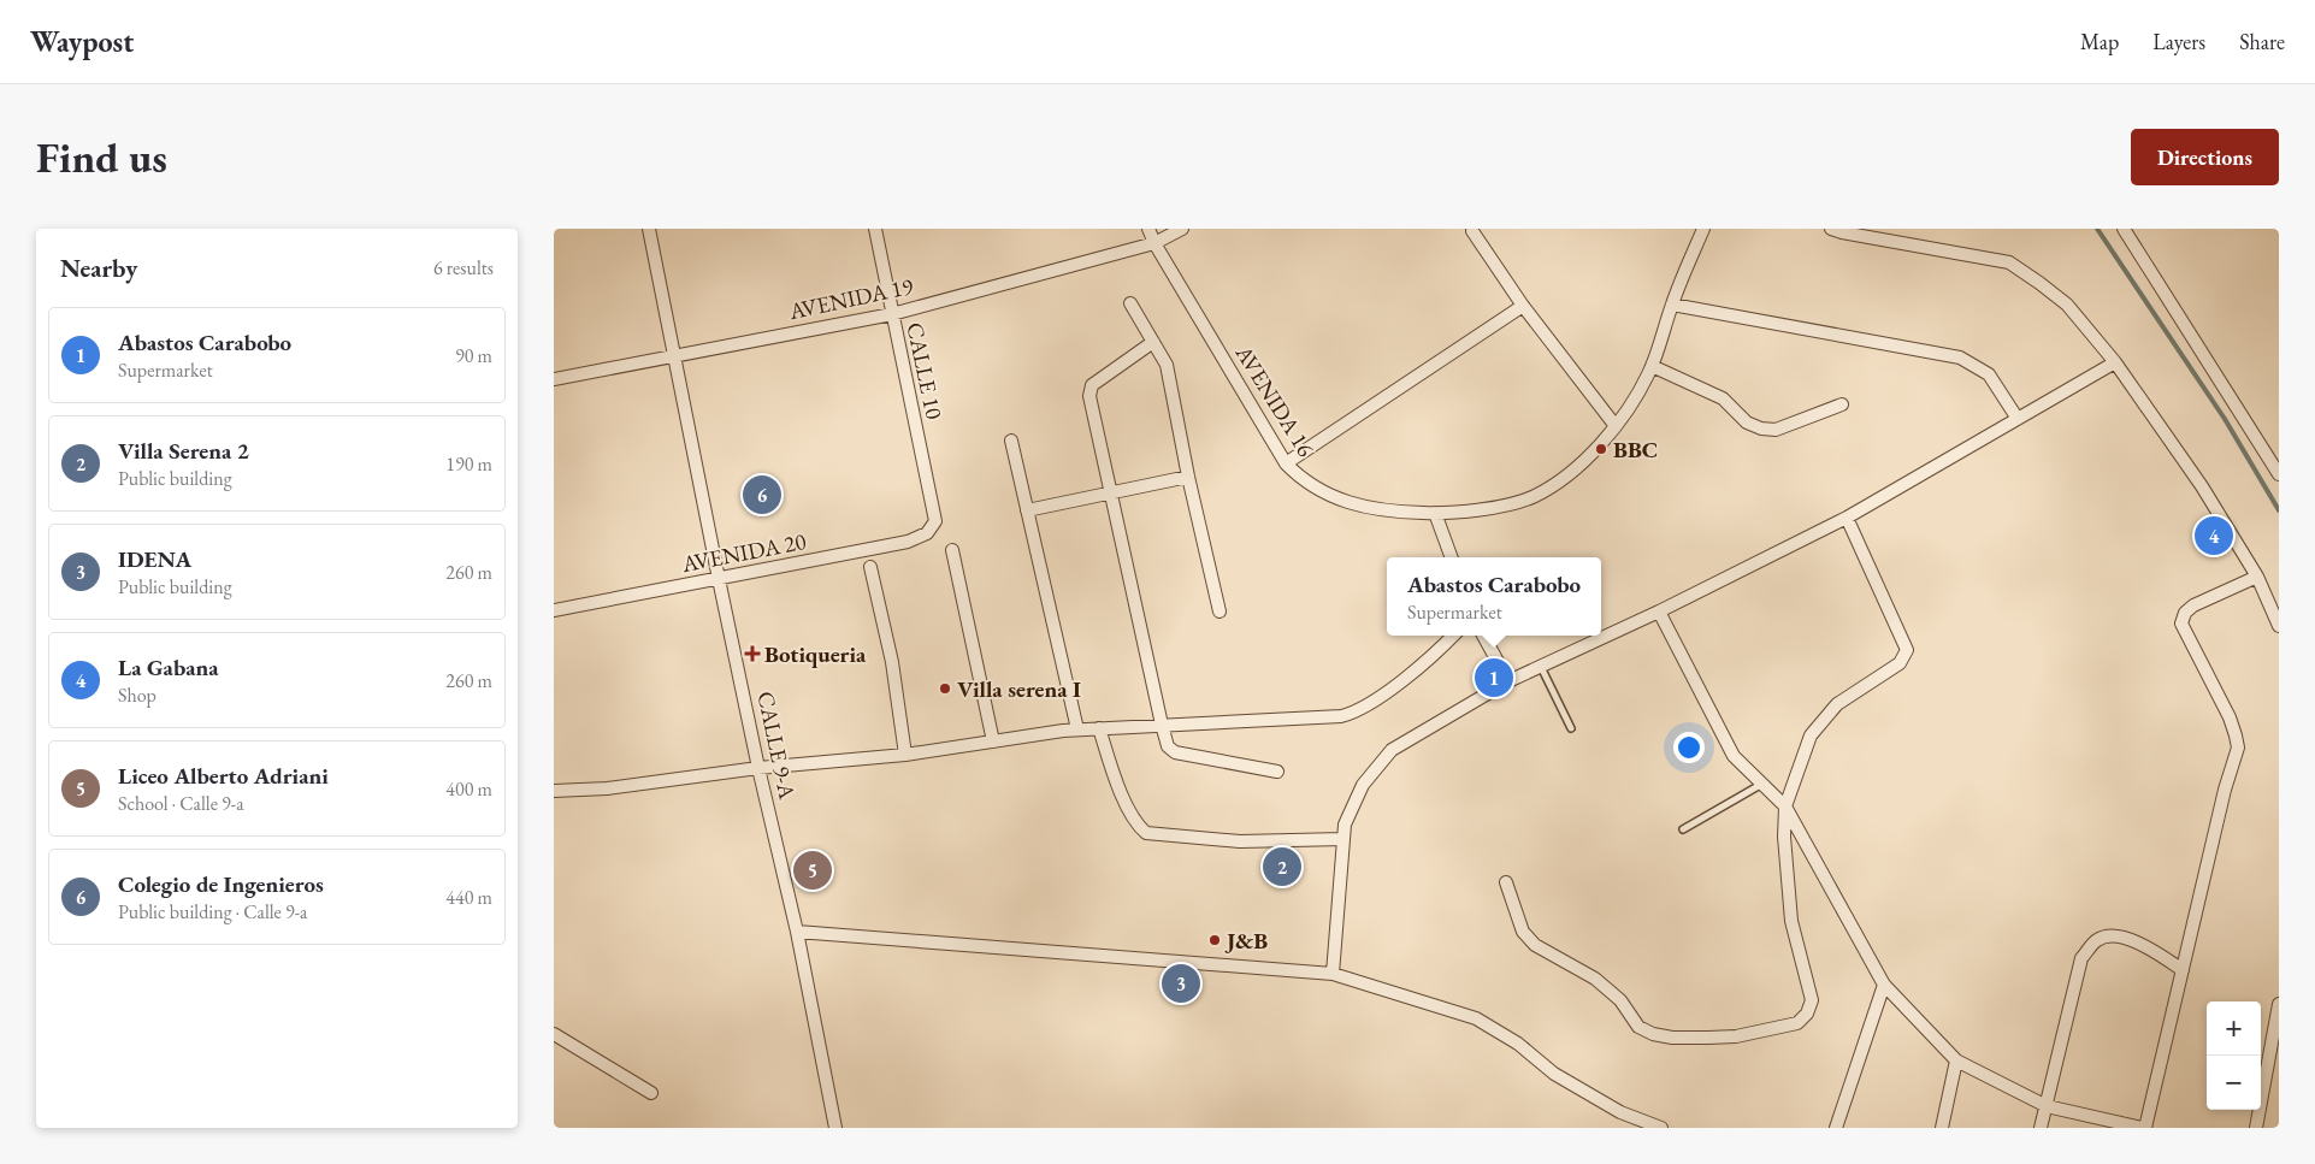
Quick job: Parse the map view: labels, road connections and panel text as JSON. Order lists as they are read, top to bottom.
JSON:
{
  "streets": {
    "street": [
      "AVENIDA 19",
      "CALLE 10",
      "AVENIDA 16",
      "AVENIDA 20",
      "CALLE 9-A"
    ]
  },
  "crossings": [
    ["AVENIDA 19", "CALLE 10"],
    ["AVENIDA 19", "AVENIDA 16"],
    ["AVENIDA 19", "CALLE 9-A"],
    ["CALLE 10", "AVENIDA 20"],
    ["AVENIDA 20", "CALLE 9-A"]
  ],
  "places": {
    "other": ["BBC", "Villa serena I", "J&B"],
    "health": ["Botiqueria"]
  },
  "page": {
    "header": "Waypost",
    "nav": ["Map", "Layers", "Share"],
    "buttons": "Directions",
    "title": "Find us",
    "heading": ["Nearby", "6 results"],
    "list": [
      {
        "mark": "1",
        "name": "Abastos Carabobo",
        "note": "Supermarket",
        "value": "90 m"
      },
      {
        "mark": "2",
        "name": "Villa Serena 2",
        "note": "Public building",
        "value": "190 m"
      },
      {
        "mark": "3",
        "name": "IDENA",
        "note": "Public building",
        "value": "260 m"
      },
      {
        "mark": "4",
        "name": "La Gabana",
        "note": "Shop",
        "value": "260 m"
      },
      {
        "mark": "5",
        "name": "Liceo Alberto Adriani",
        "note": "School · Calle 9-a",
        "value": "400 m"
      },
      {
        "mark": "6",
        "name": "Colegio de Ingenieros",
        "note": "Public building · Calle 9-a",
        "value": "440 m"
      }
    ],
    "pins": [
      "6",
      "4",
      "1",
      "2",
      "5",
      "3"
    ],
    "popup": ["Abastos Carabobo", "Supermarket"],
    "map_buttons": ["+", "−"]
  }
}
